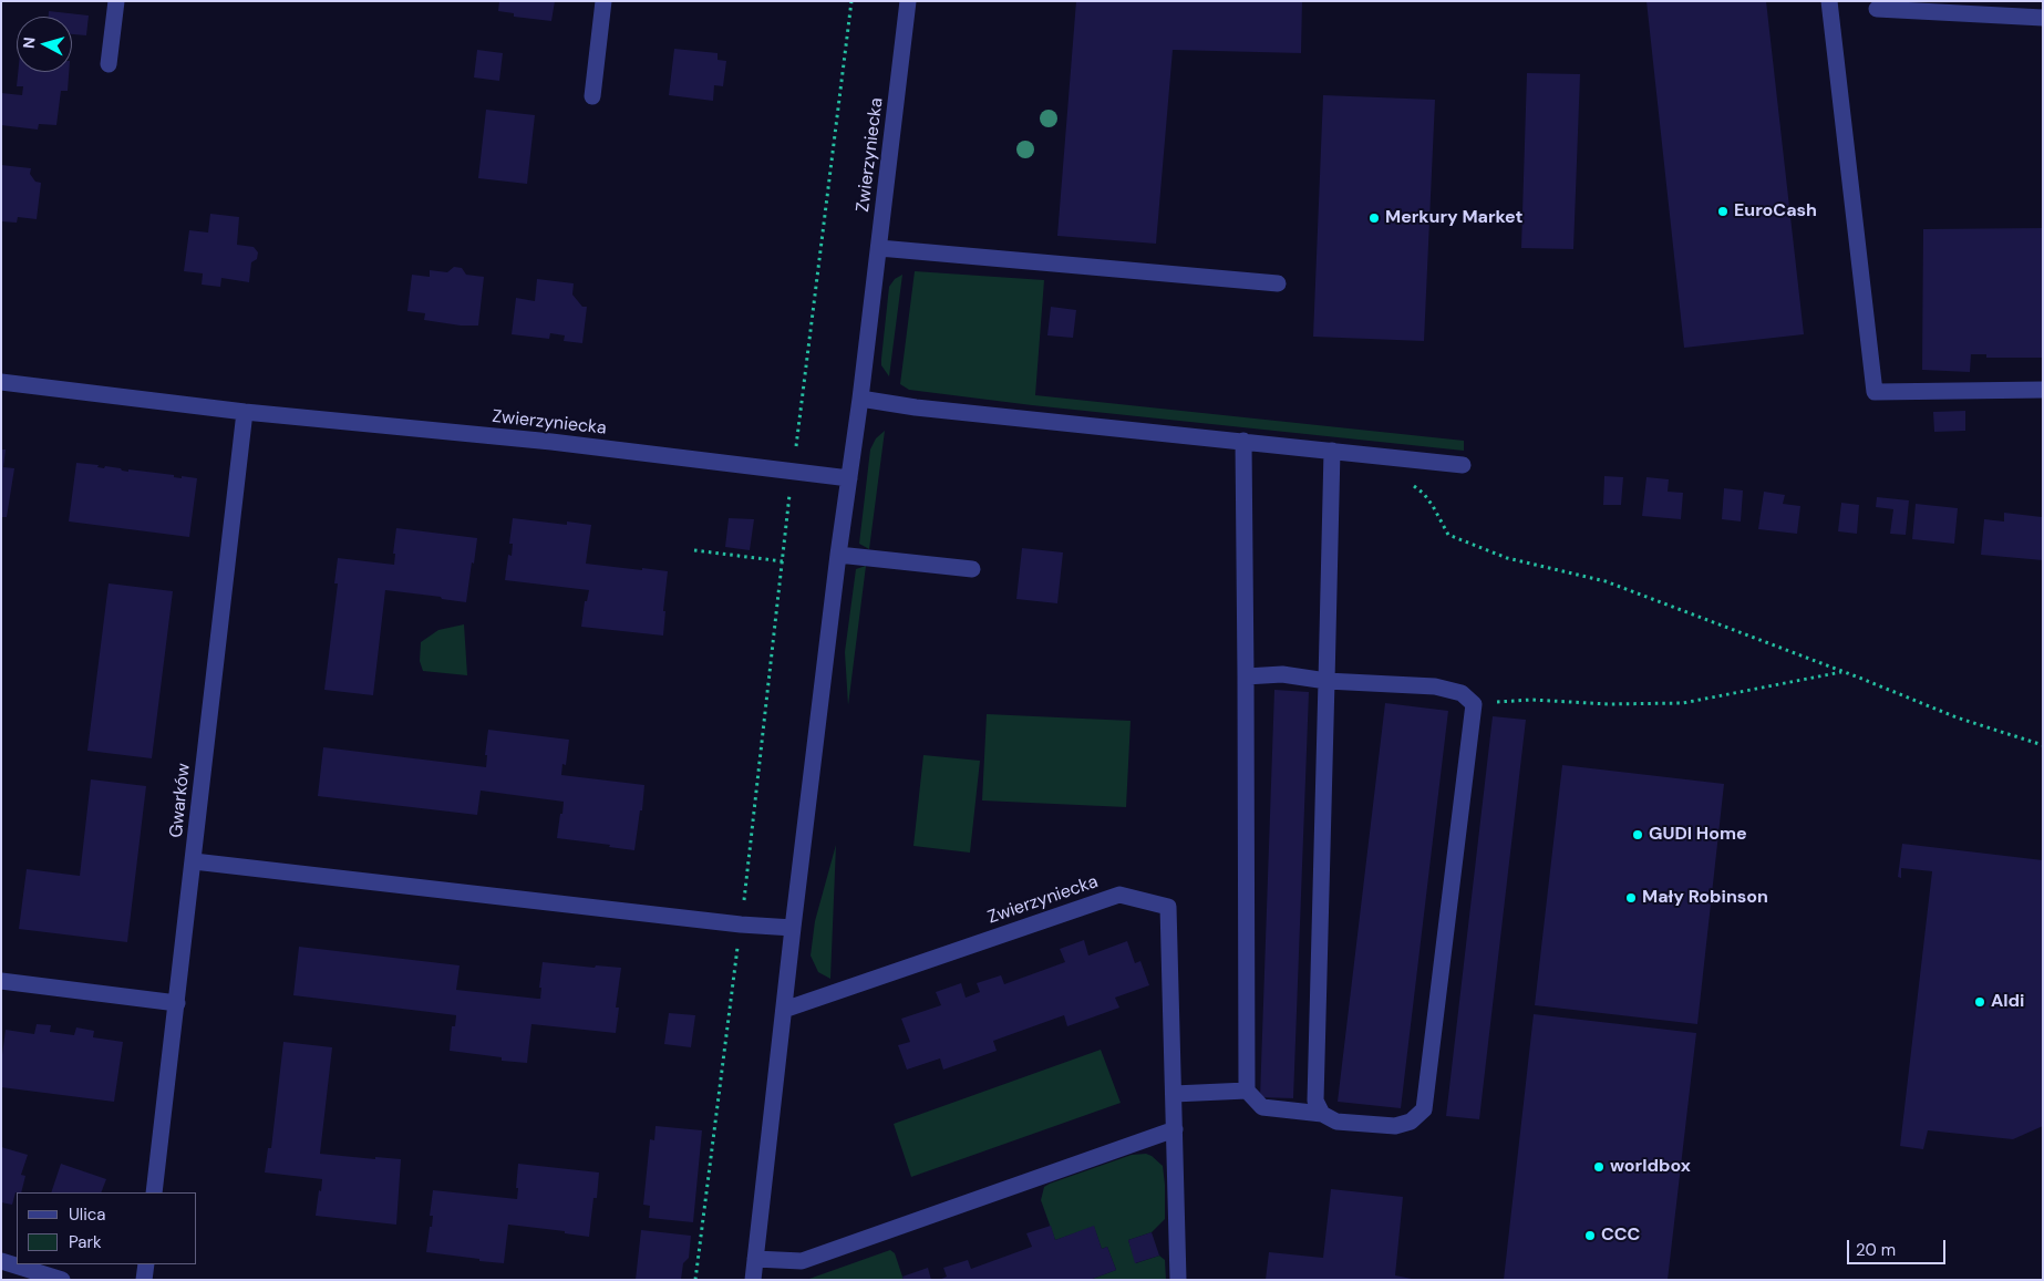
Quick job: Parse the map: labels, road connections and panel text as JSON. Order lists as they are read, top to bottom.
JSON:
{
  "streets": {
    "street": ["Zwierzyniecka", "Gwarków"]
  },
  "crossings": [
    ["Zwierzyniecka", "Gwarków"]
  ],
  "places": [
    "EuroCash",
    "Merkury Market",
    "GUDI Home",
    "Mały Robinson",
    "Aldi",
    "worldbox",
    "CCC"
  ],
  "legend": ["Ulica", "Park"],
  "scale_bar": "20 m",
  "north": "left"
}
